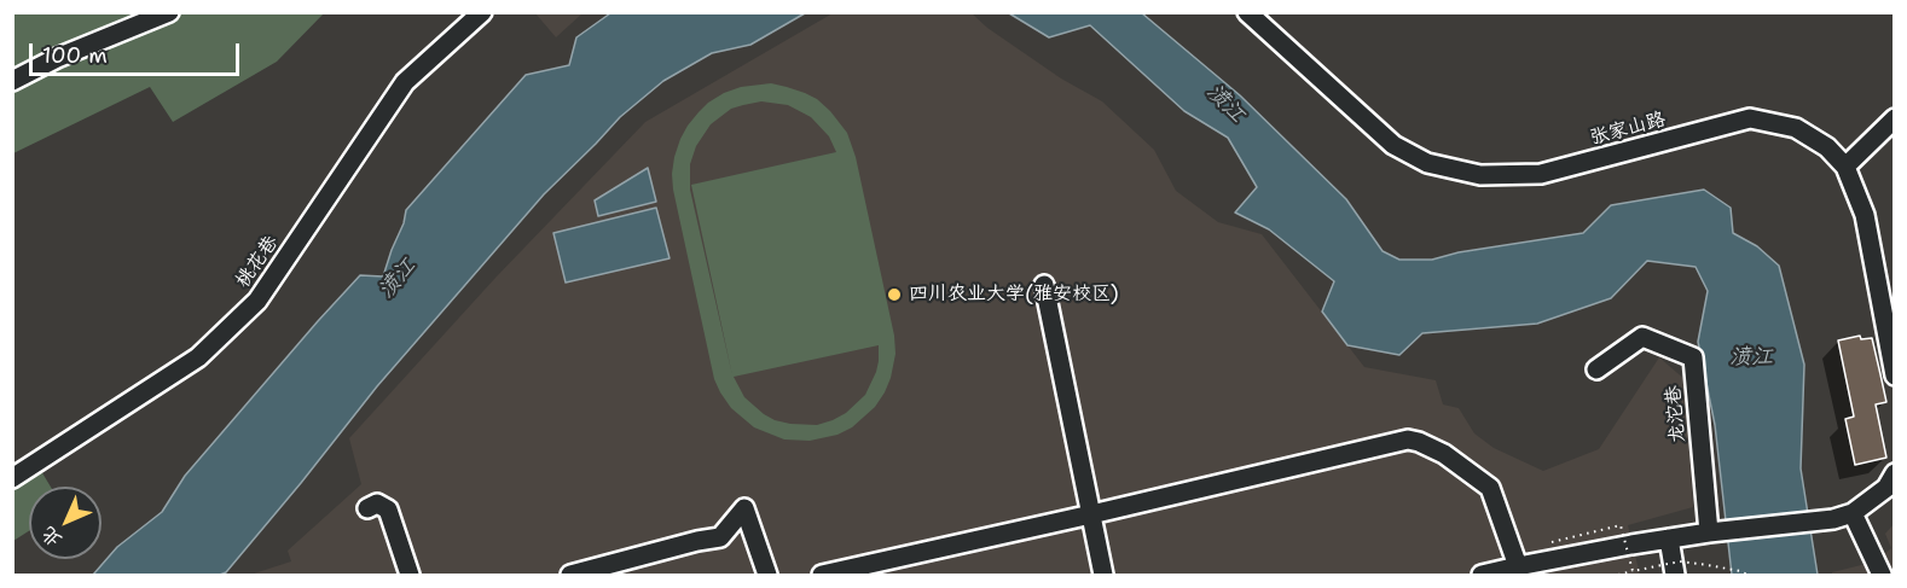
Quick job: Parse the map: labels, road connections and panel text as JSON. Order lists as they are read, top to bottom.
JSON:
{
  "streets": {
    "street": ["张家山路", "桃花巷", "龙沱巷"]
  },
  "water": ["𣸣江"],
  "places": ["四川农业大学(雅安校区)"],
  "scale_bar": "100 m",
  "north": "bottom left"
}
